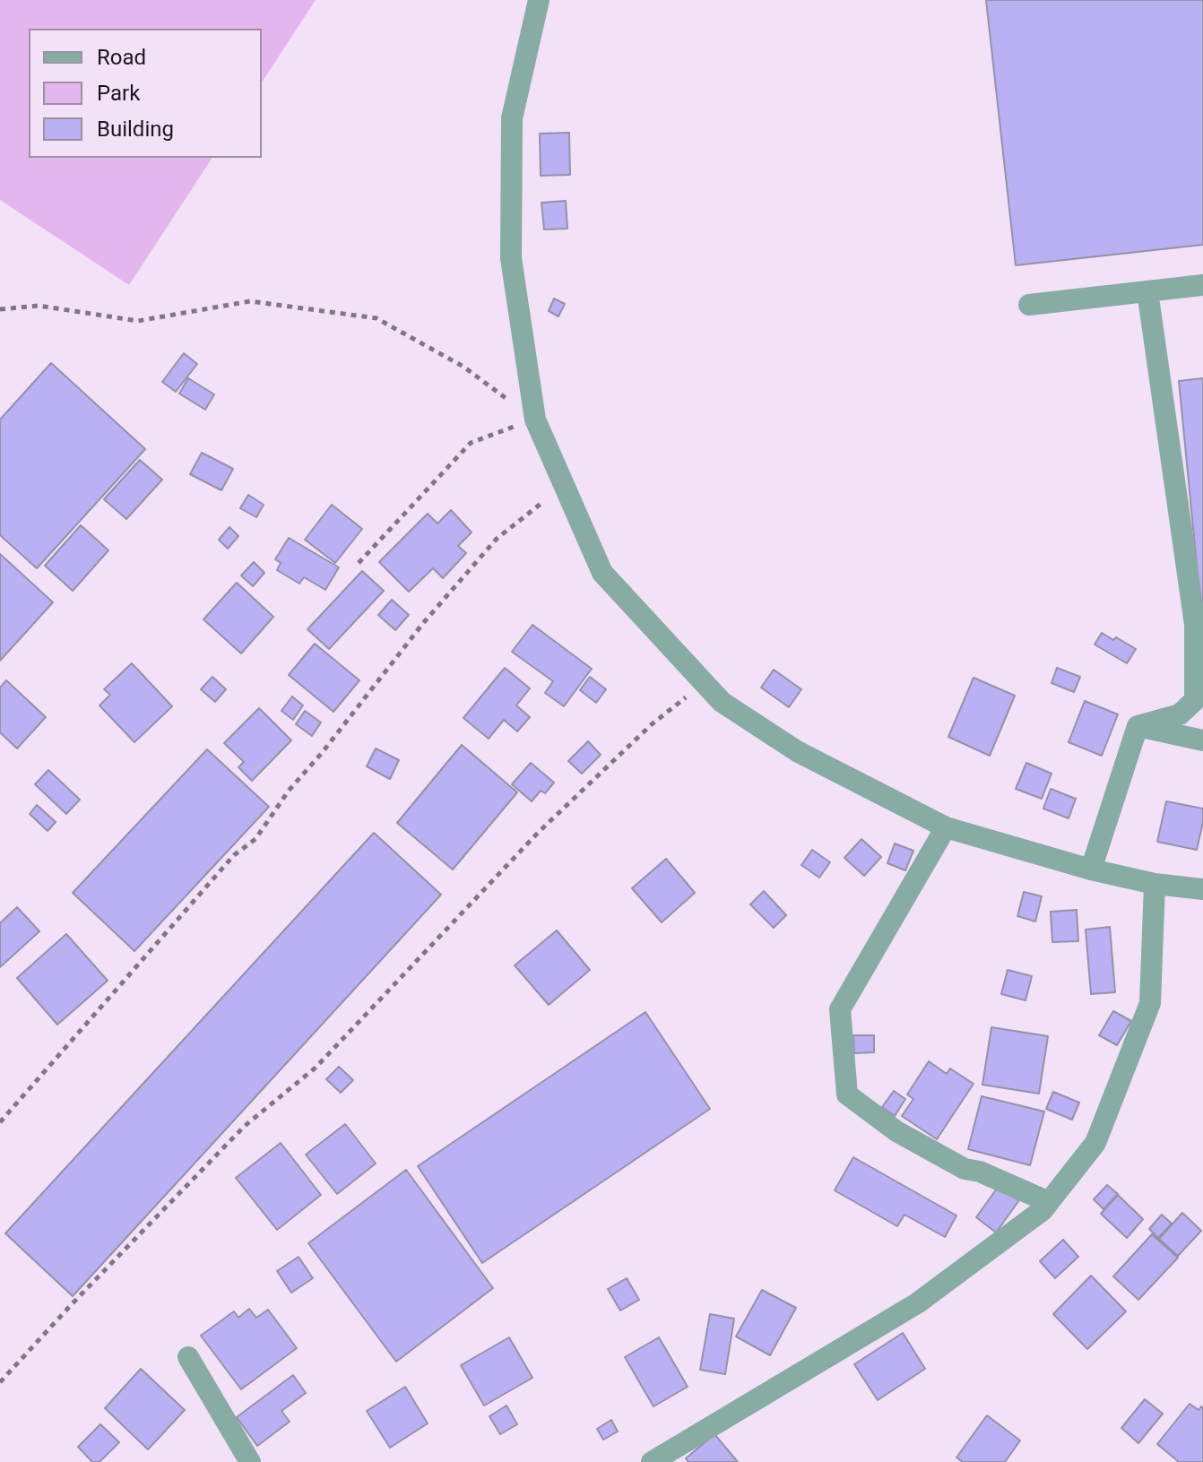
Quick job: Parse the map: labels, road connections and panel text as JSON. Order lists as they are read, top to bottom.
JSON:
{
  "legend": ["Road", "Park", "Building"]
}
